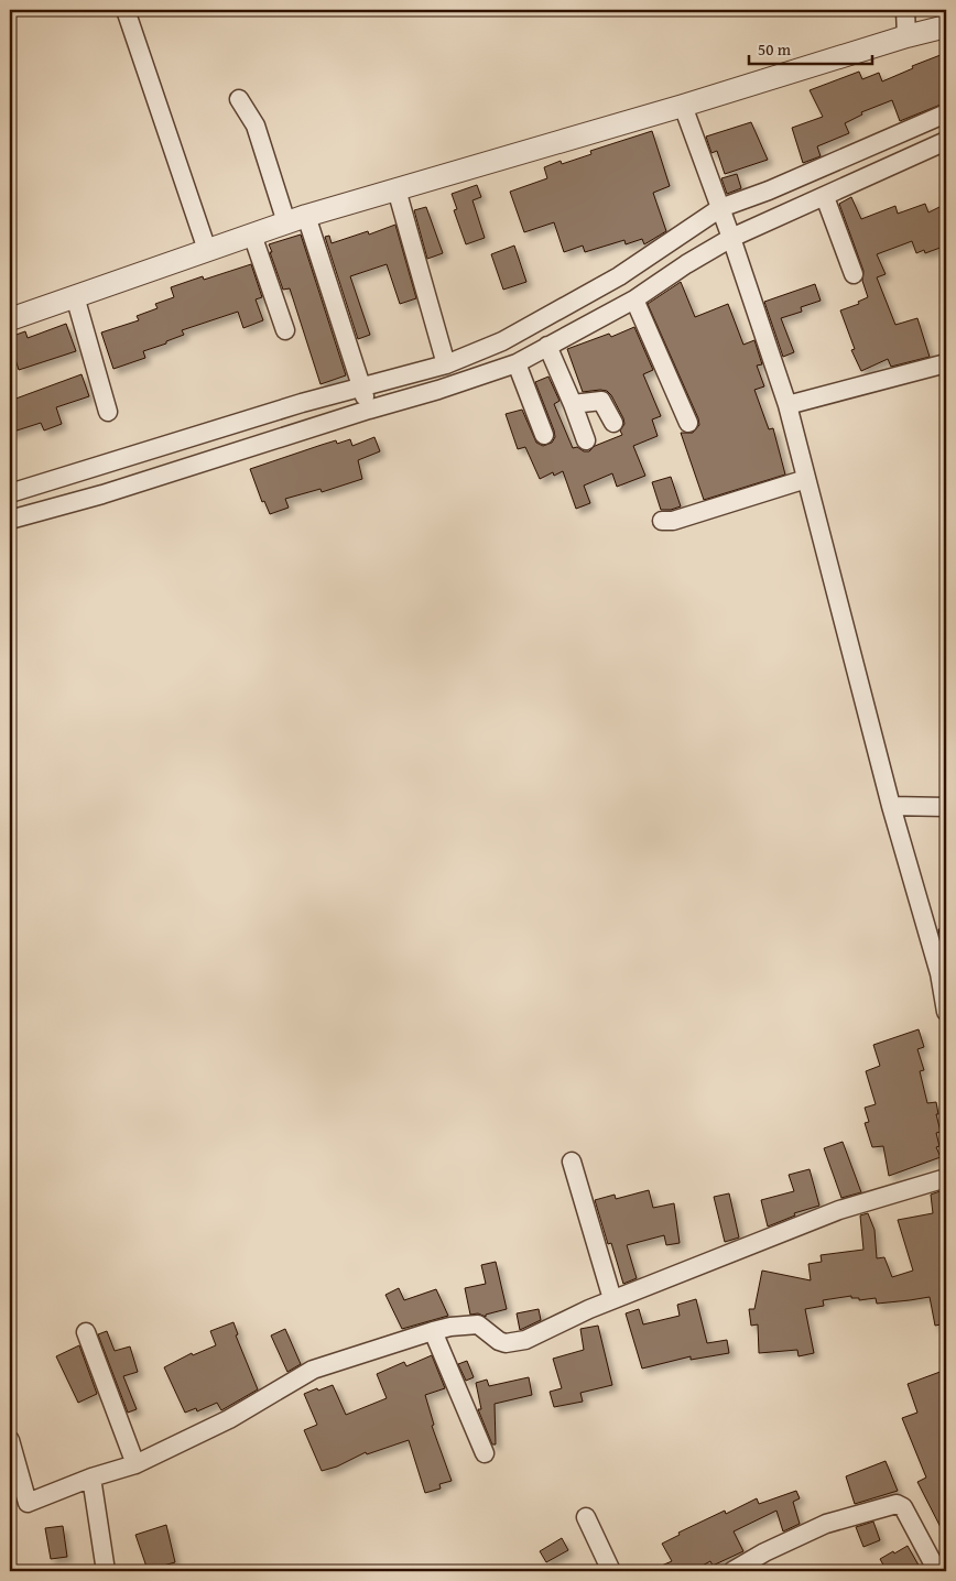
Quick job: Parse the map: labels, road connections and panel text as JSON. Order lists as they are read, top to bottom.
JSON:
{
  "scale_bar": "50 m"
}
